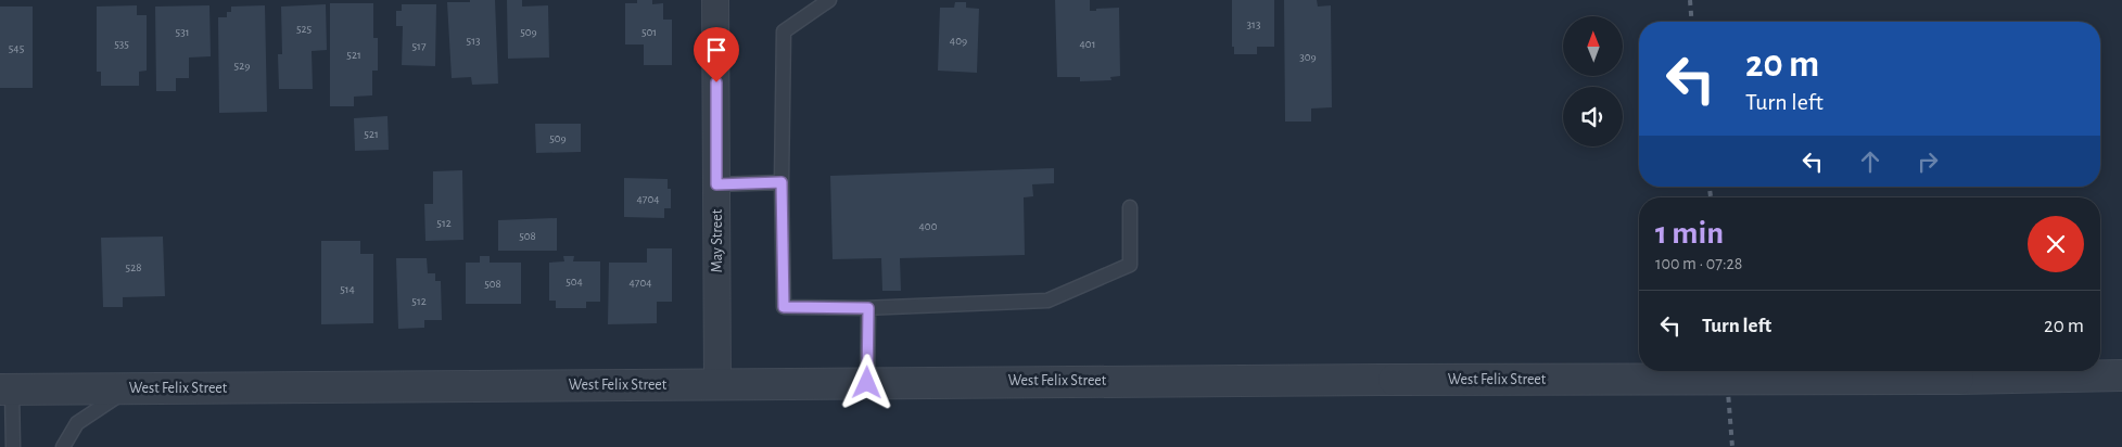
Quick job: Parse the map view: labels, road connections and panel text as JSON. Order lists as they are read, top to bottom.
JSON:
{
  "streets": {
    "street": ["May Street", "West Felix Street"]
  },
  "crossings": [
    ["May Street", "West Felix Street"]
  ],
  "house_numbers": [
    "313",
    "525",
    "531",
    "509",
    "501",
    "513",
    "409",
    "535",
    "401",
    "517",
    "545",
    "521",
    "309",
    "529",
    "521",
    "509",
    "4704",
    "512",
    "400",
    "508",
    "528",
    "504",
    "4704",
    "508",
    "514",
    "512"
  ],
  "north": "top",
  "page": {
    "turn": ["20 m", "Turn left"],
    "heading": ["1 min", "100 m · 07:28"],
    "list": [
      {
        "name": "Turn left",
        "value": "20 m"
      }
    ]
  }
}
